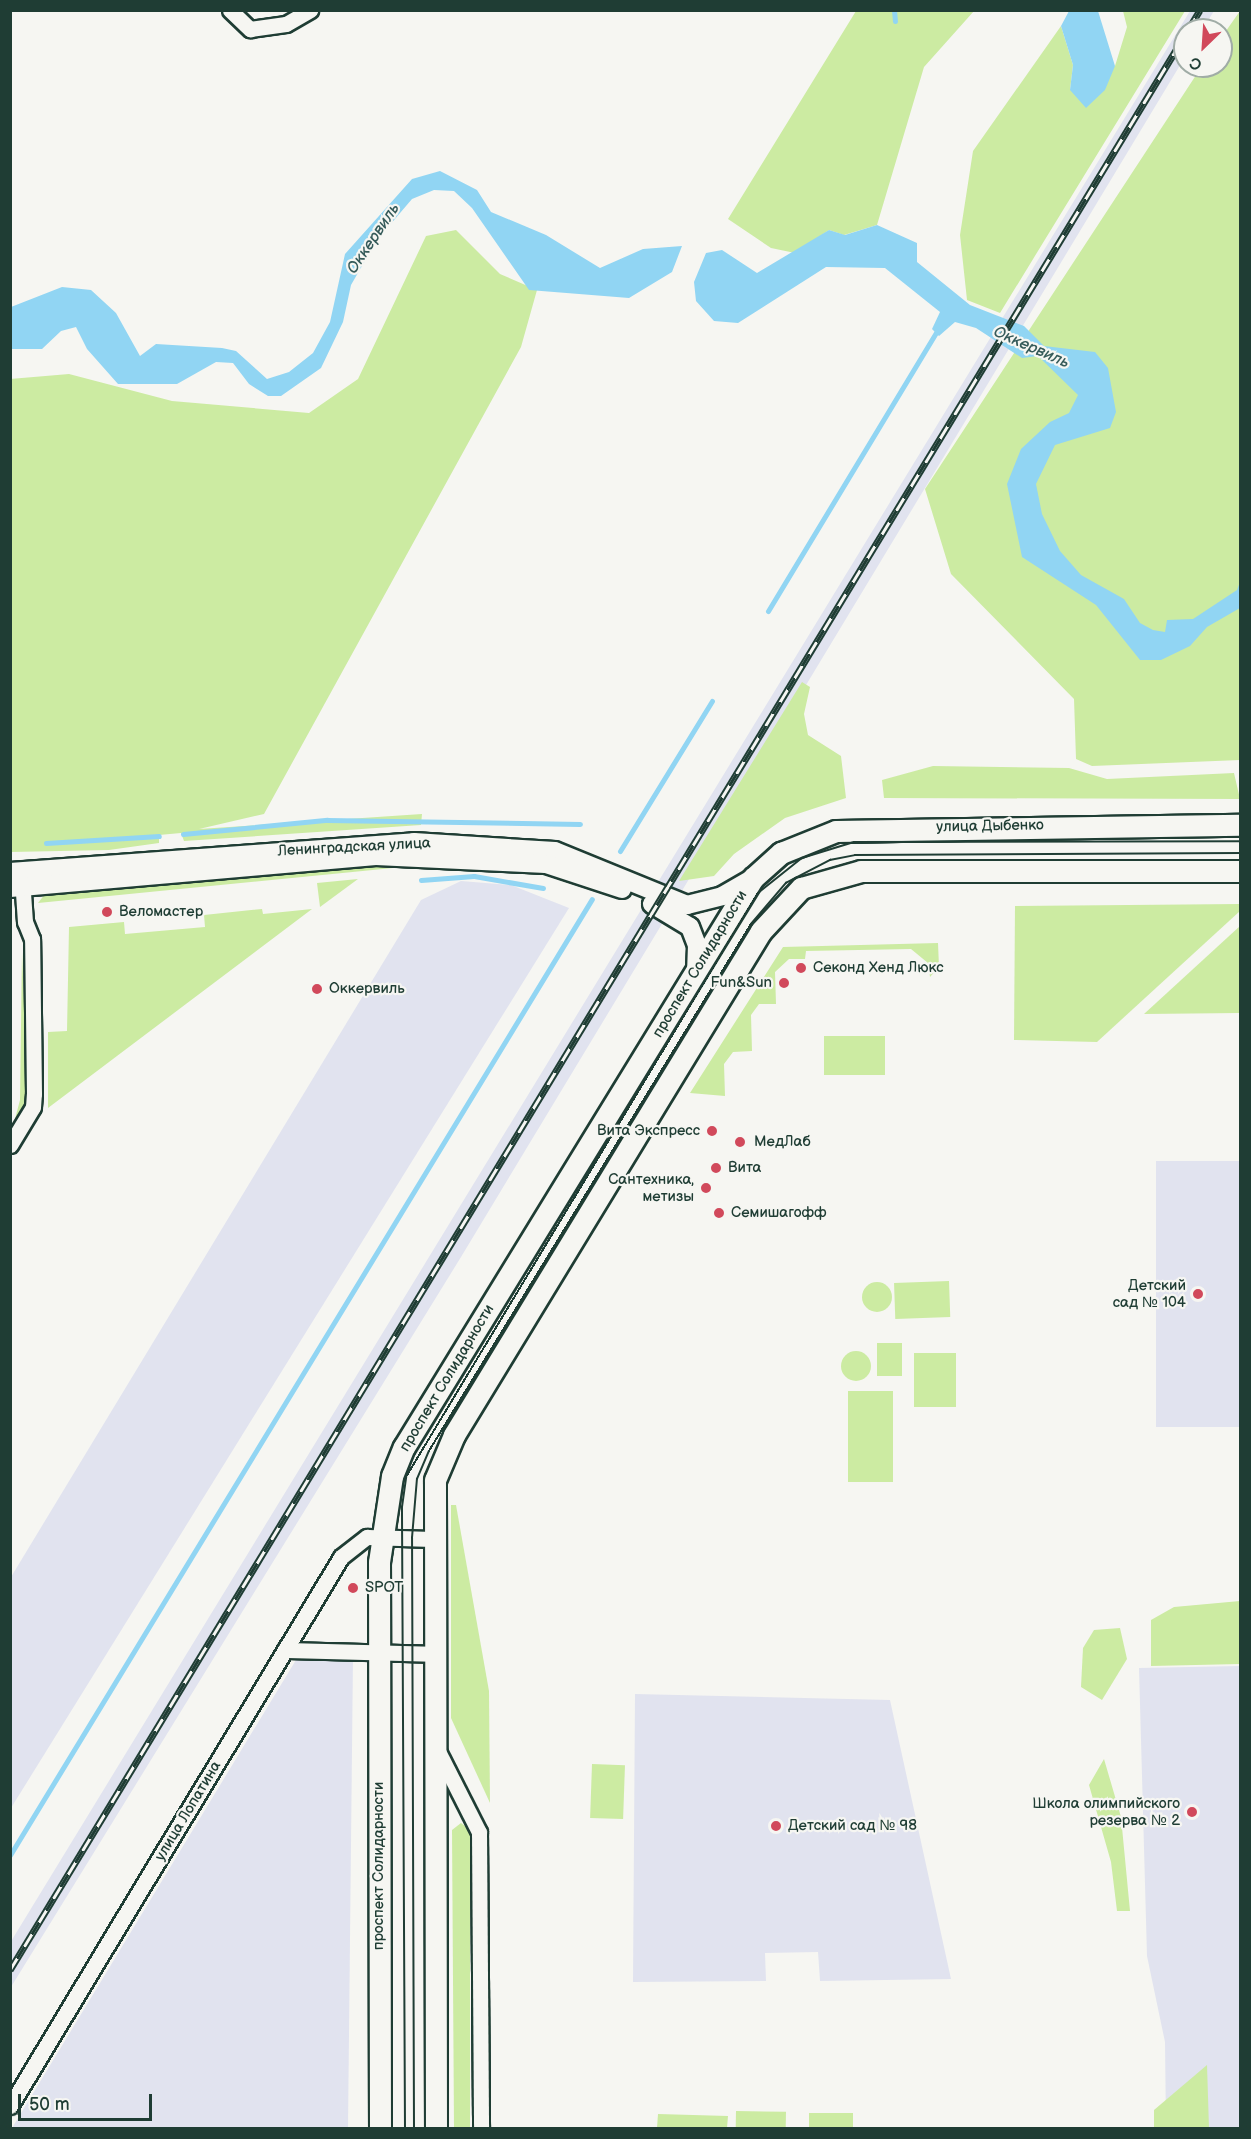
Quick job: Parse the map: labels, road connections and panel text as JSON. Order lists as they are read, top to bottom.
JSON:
{
  "streets": {
    "main road": ["улица Дыбенко", "проспект Солидарности"],
    "street": ["Ленинградская улица", "улица Лопатина"]
  },
  "crossings": [
    ["улица Дыбенко", "проспект Солидарности"],
    ["проспект Солидарности", "улица Лопатина"]
  ],
  "water": ["Оккервиль"],
  "places": [
    "Веломастер",
    "Секонд Хенд Люкс",
    "Fun&Sun",
    "Оккервиль",
    "Вита Экспресс",
    "МедЛаб",
    "Вита",
    "Сантехника, метизы",
    "Семишагофф",
    "Детский сад № 104",
    "SPOT",
    "Школа олимпийского резерва № 2",
    "Детский сад № 98"
  ],
  "scale_bar": "50 m",
  "north": "bottom left"
}
